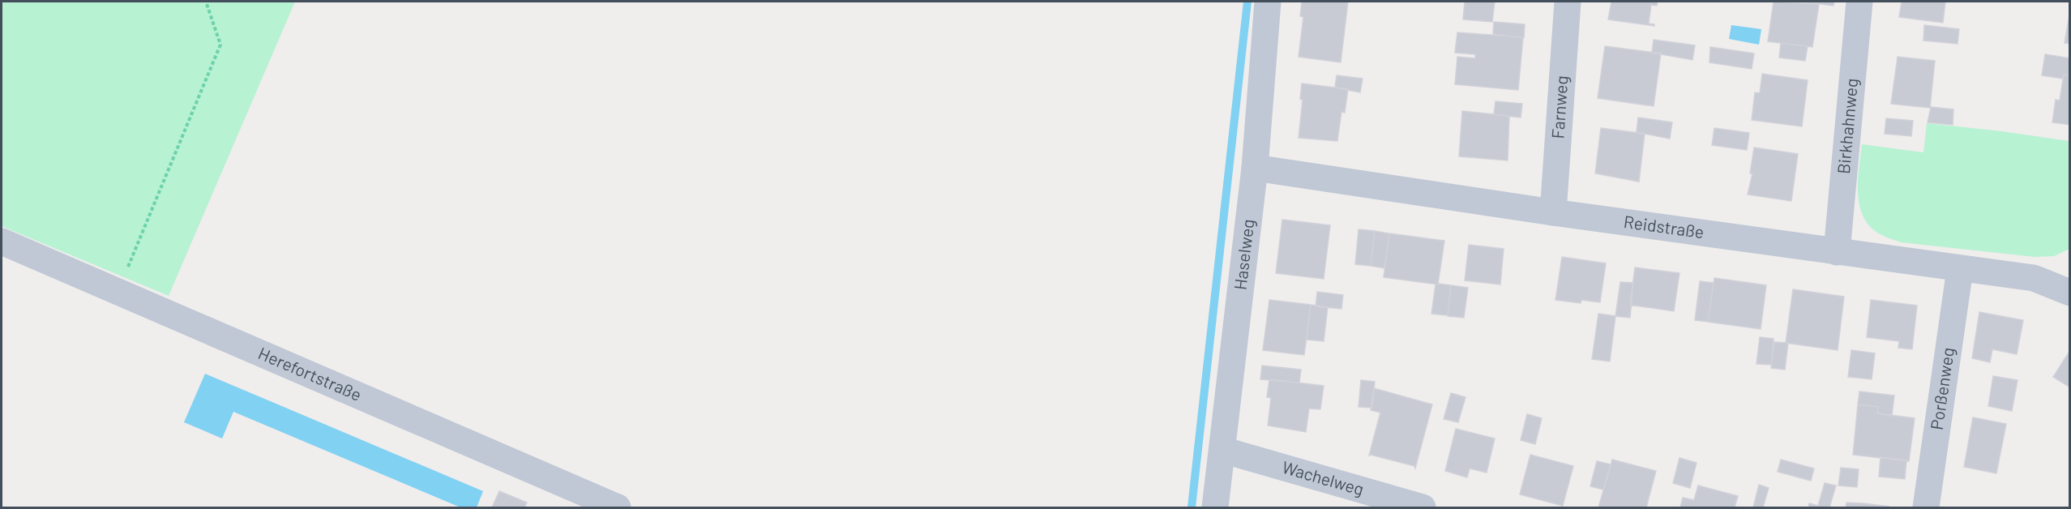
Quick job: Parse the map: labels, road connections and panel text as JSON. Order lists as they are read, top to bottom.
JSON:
{
  "streets": {
    "street": [
      "Farnweg",
      "Birkhahnweg",
      "Reidstraße",
      "Haselweg",
      "Herefortstraße",
      "Porßenweg",
      "Wachelweg"
    ]
  },
  "crossings": [
    ["Farnweg", "Reidstraße"],
    ["Birkhahnweg", "Reidstraße"],
    ["Reidstraße", "Haselweg"],
    ["Reidstraße", "Porßenweg"],
    ["Haselweg", "Wachelweg"]
  ]
}
